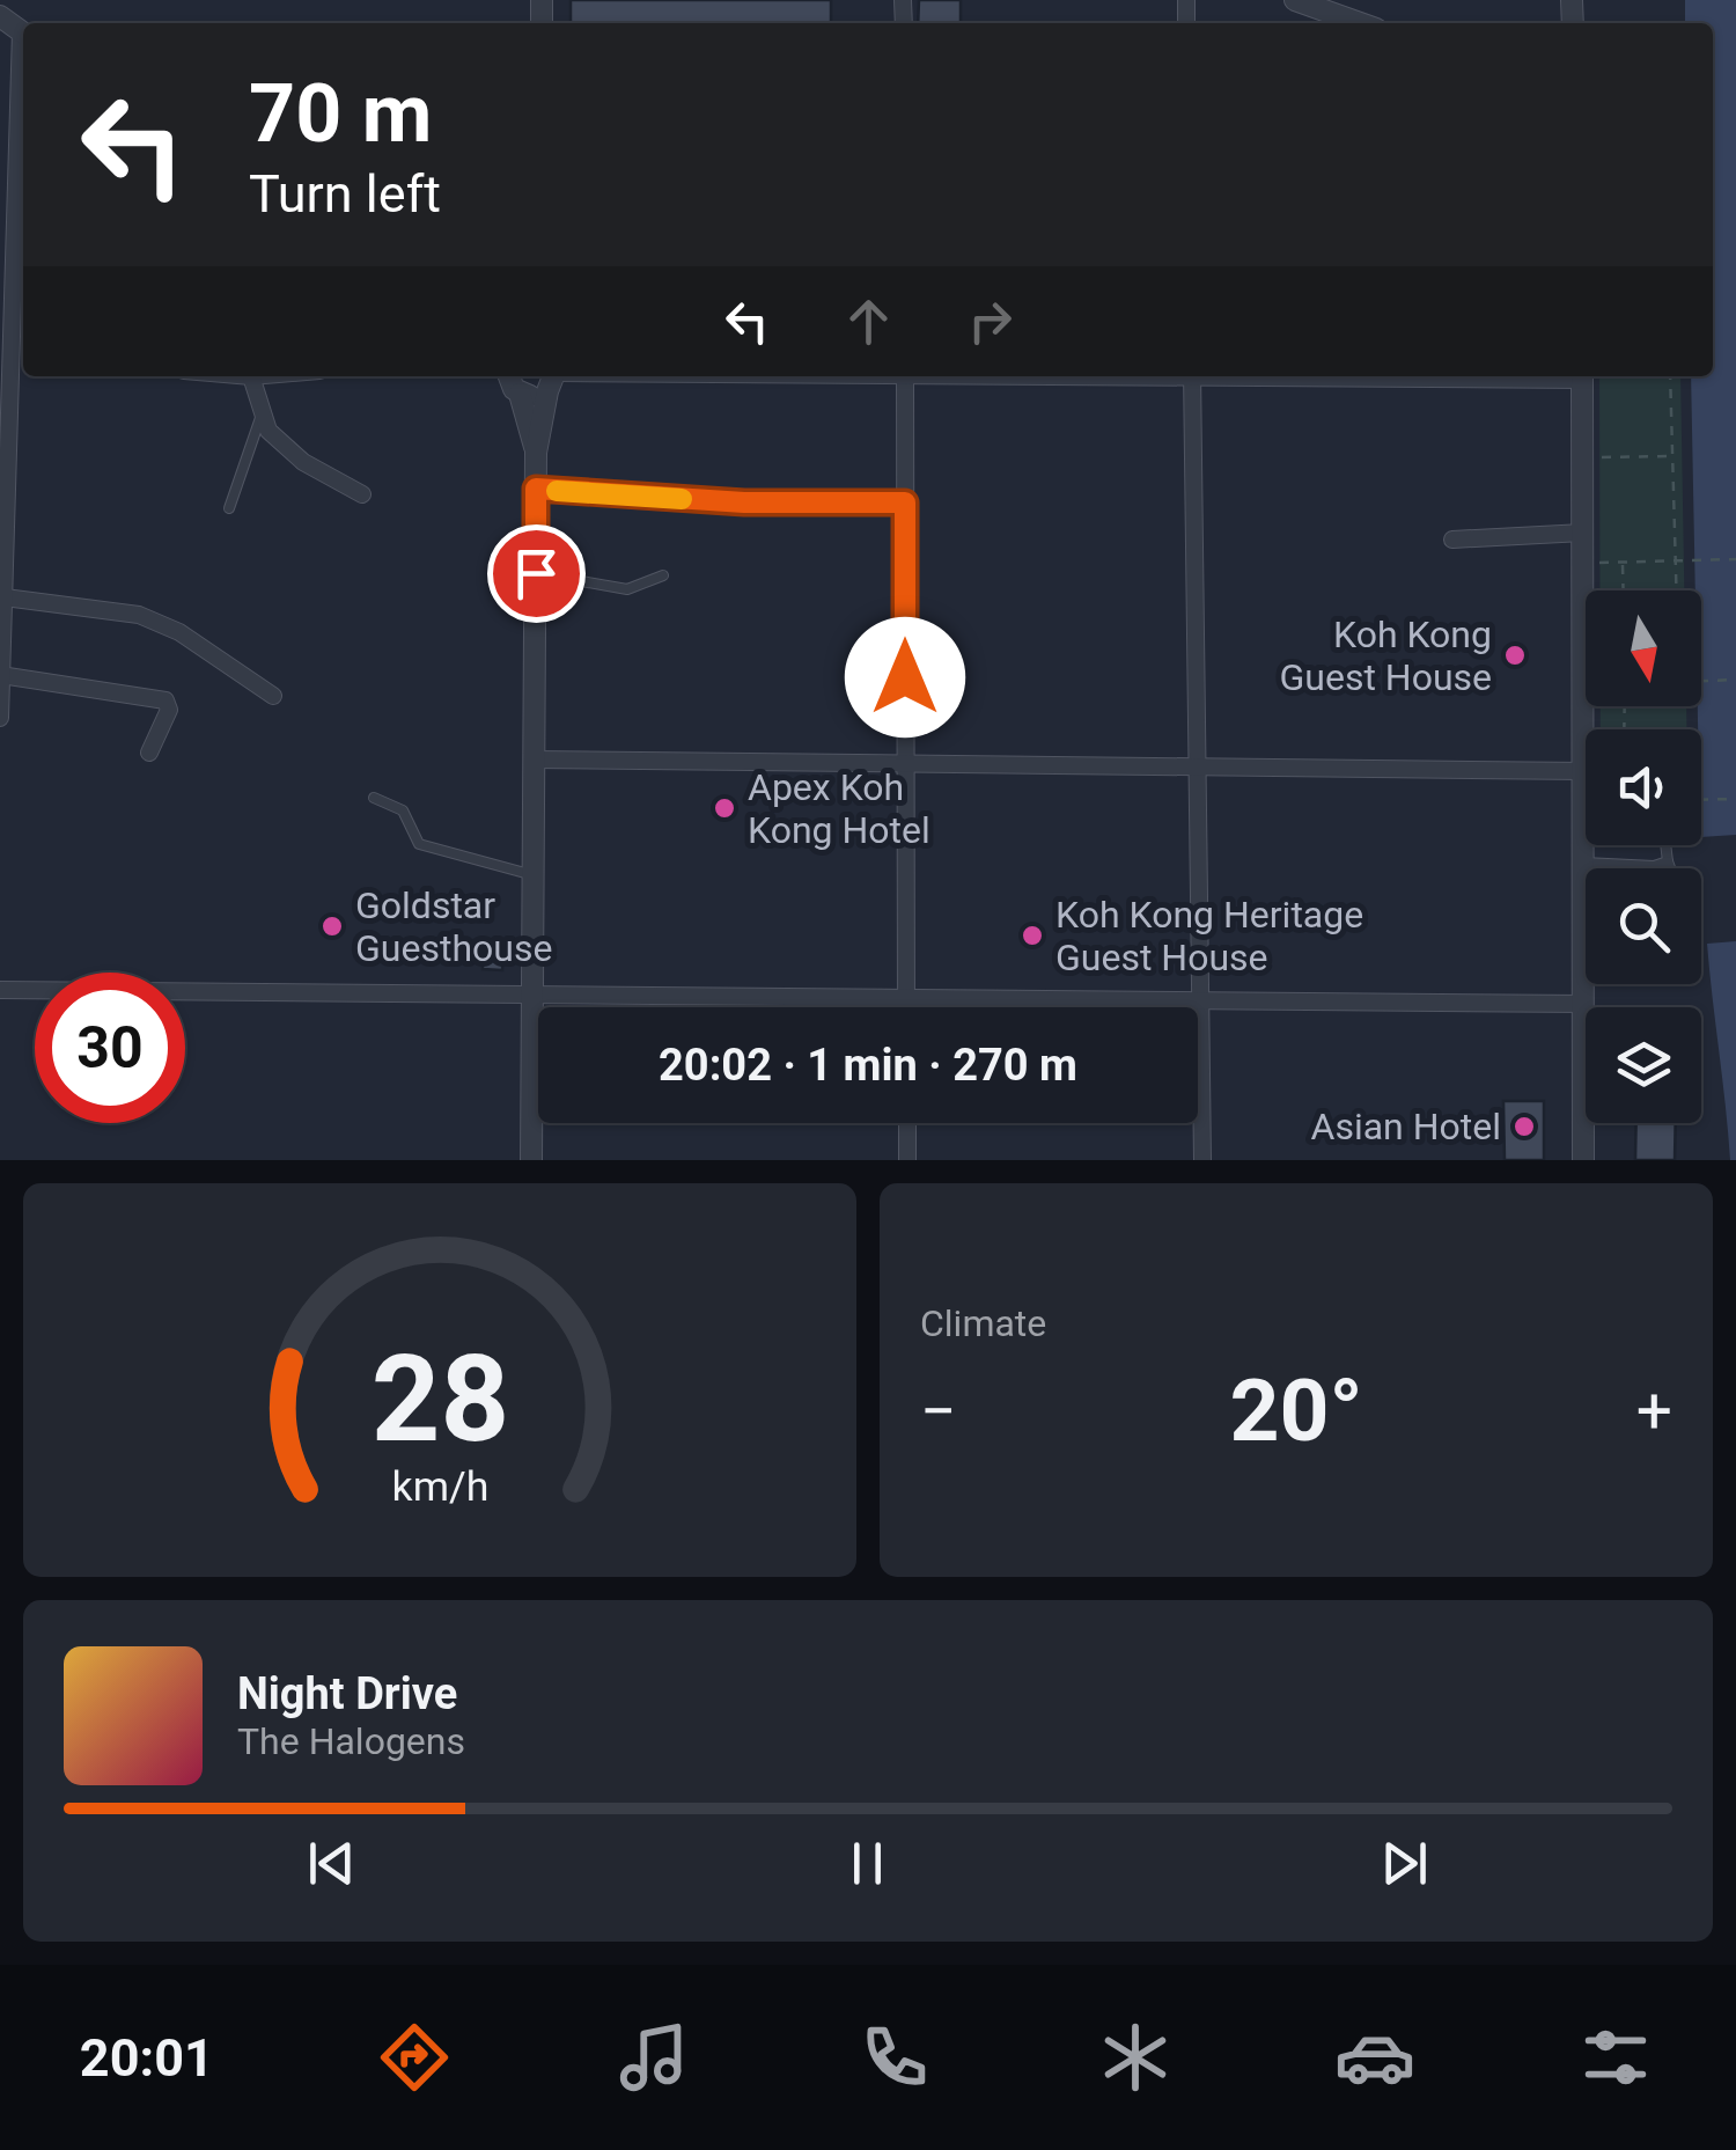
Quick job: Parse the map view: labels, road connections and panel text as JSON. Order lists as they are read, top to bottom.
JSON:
{
  "places": [
    "Koh Kong Guest House",
    "Apex Koh Kong Hotel",
    "Goldstar Guesthouse",
    "Koh Kong Heritage Guest House",
    "Asian Hotel"
  ],
  "north": "bottom",
  "page": {
    "turn": ["70 m", "Turn left"],
    "limit": "30",
    "trip": "20:02 · 1 min · 270 m",
    "tile": "Climate",
    "heat": ["−", "20°", "+"],
    "song": ["Night Drive", "The Halogens"],
    "tabs": "20:01",
    "gauge": ["28", "km/h"]
  }
}
